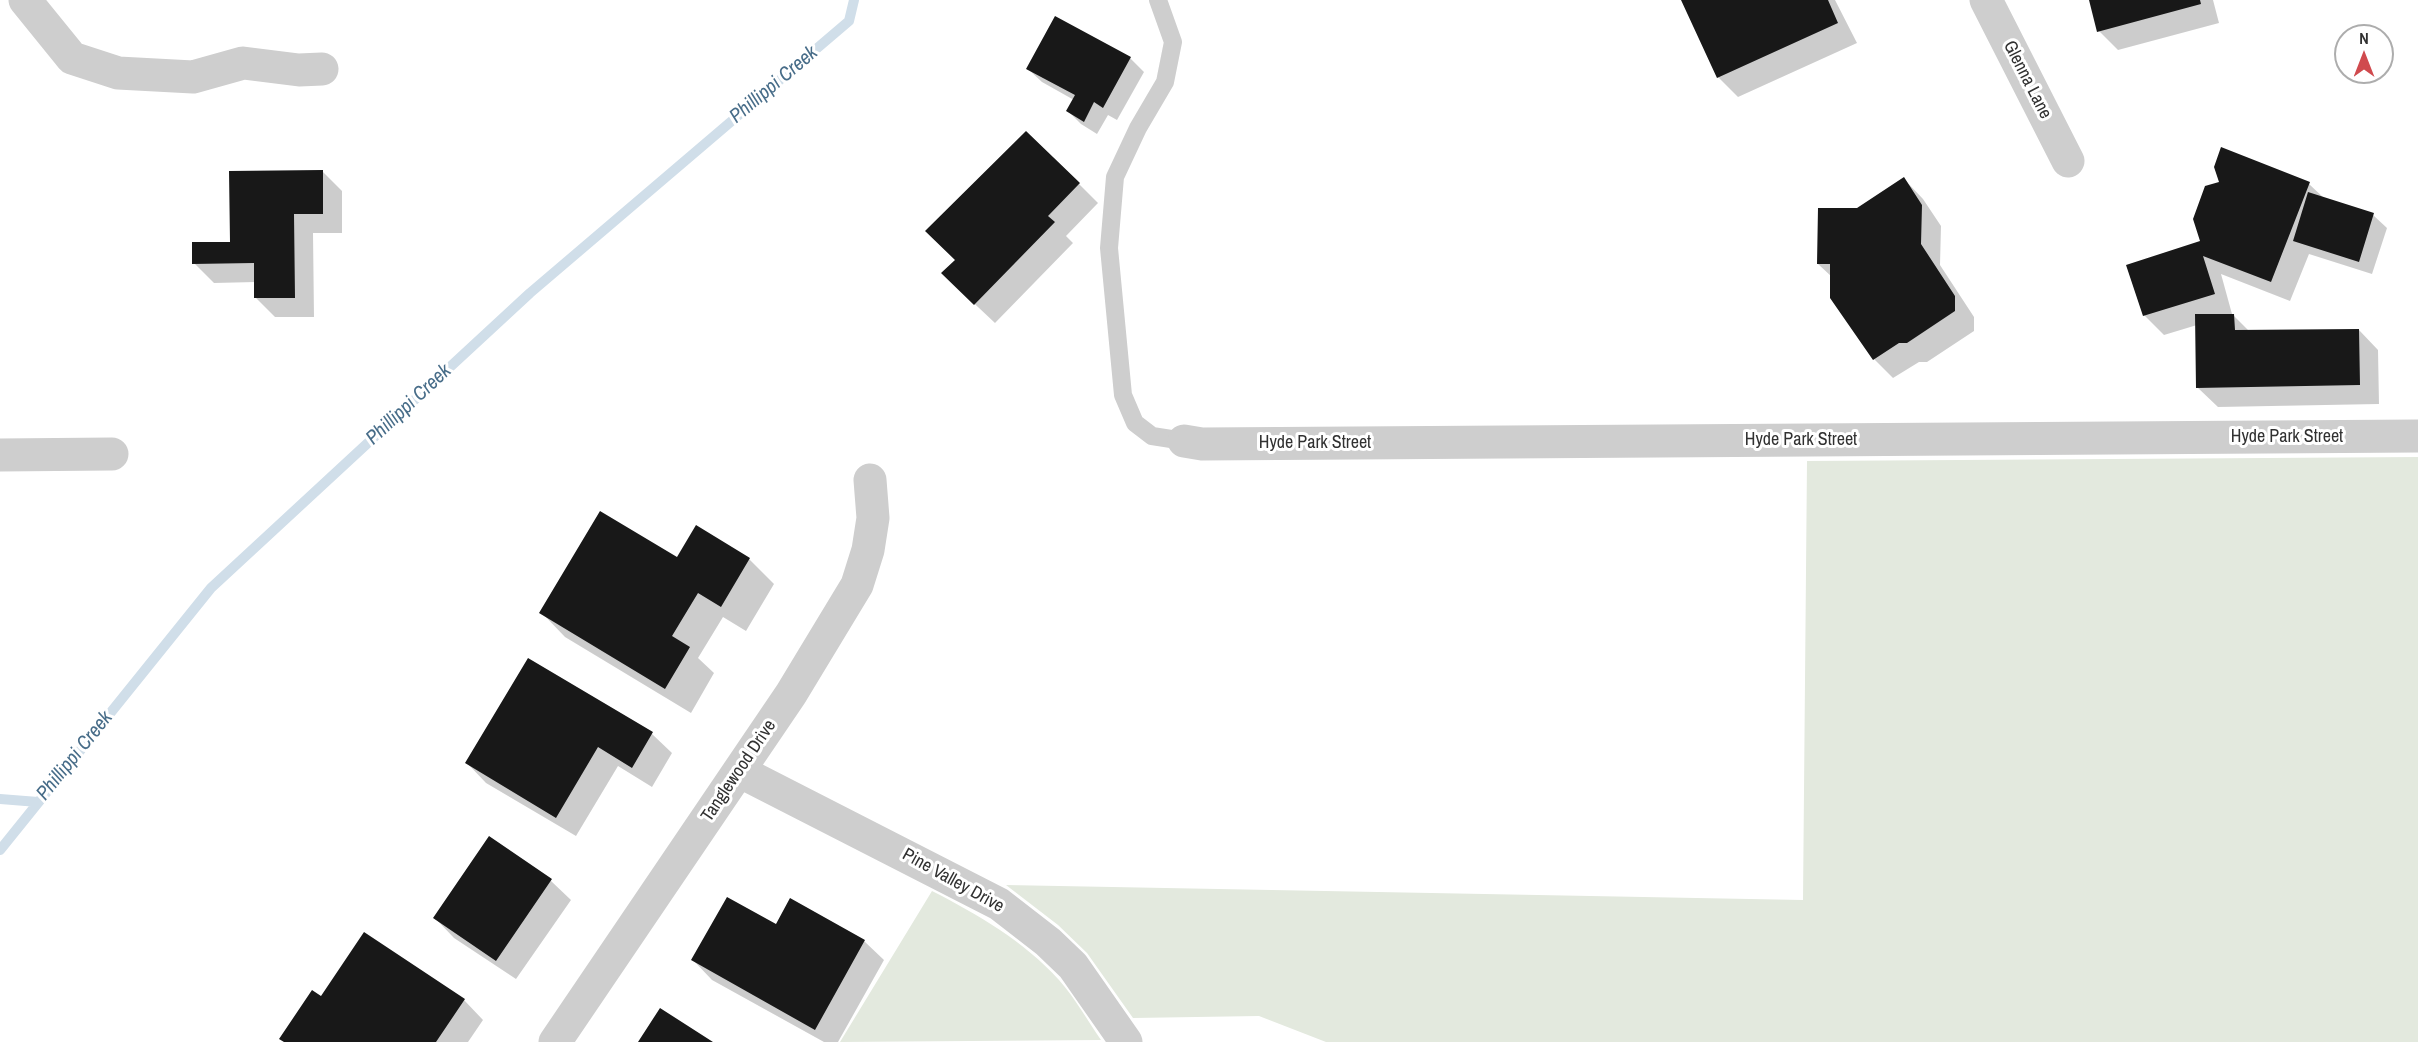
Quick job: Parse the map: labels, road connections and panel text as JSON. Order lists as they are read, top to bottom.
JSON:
{
  "streets": {
    "street": [
      "Glenna Lane",
      "Hyde Park Street",
      "Tanglewood Drive",
      "Pine Valley Drive"
    ]
  },
  "crossings": [
    ["Tanglewood Drive", "Pine Valley Drive"]
  ],
  "water": ["Phillippi Creek"],
  "north": "top"
}
